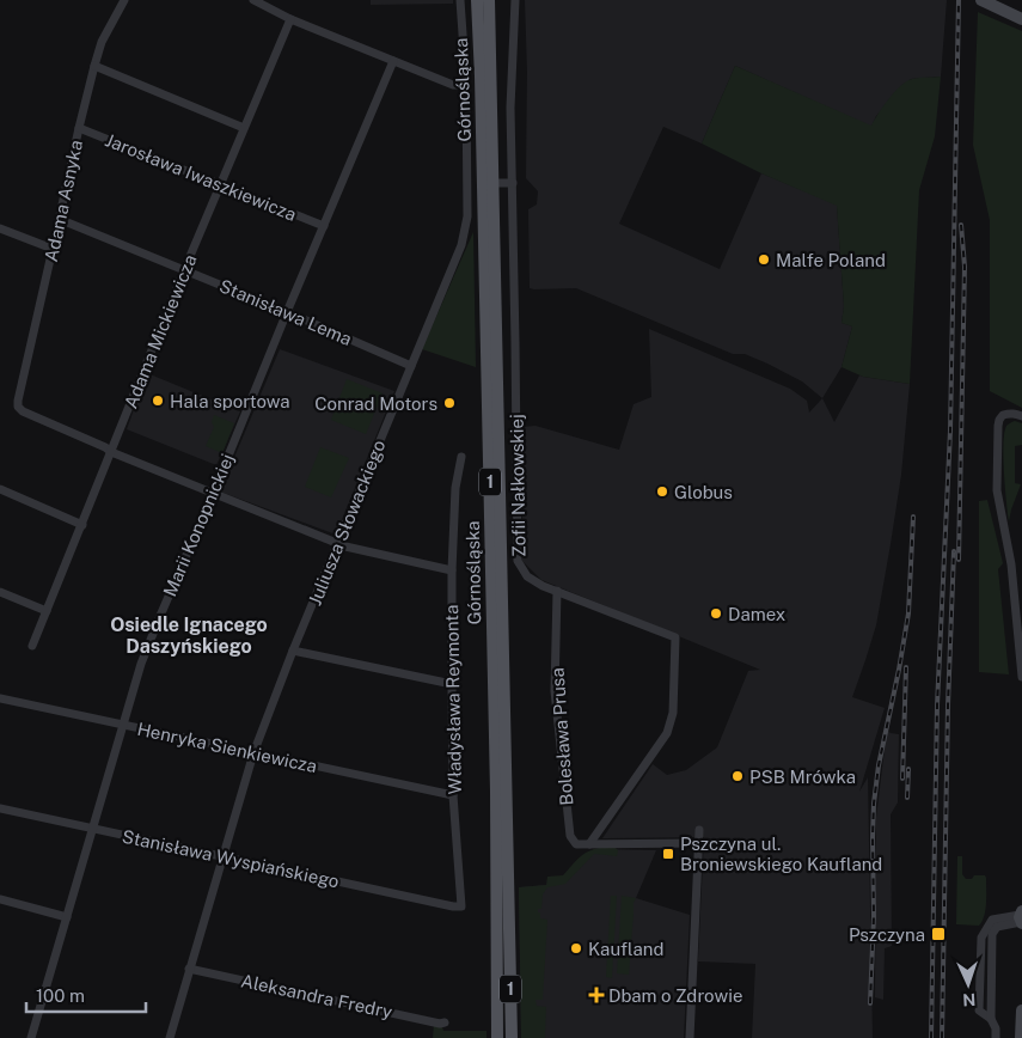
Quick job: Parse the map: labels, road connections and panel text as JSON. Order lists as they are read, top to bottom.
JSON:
{
  "streets": {
    "main road": ["Górnośląska", "1"],
    "street": [
      "Jarosława Iwaszkiewicza",
      "Adama Asnyka",
      "Stanisława Lema",
      "Adama Mickiewicza",
      "Zofii Nałkowskiej",
      "Juliusza Słowackiego",
      "Marii Konopnickiej",
      "Władysława Reymonta",
      "Bolesława Prusa",
      "Henryka Sienkiewicza",
      "Stanisława Wyspiańskiego",
      "Aleksandra Fredry"
    ]
  },
  "crossings": [
    ["Jarosława Iwaszkiewicza", "Adama Asnyka"],
    ["Jarosława Iwaszkiewicza", "Adama Mickiewicza"],
    ["Jarosława Iwaszkiewicza", "Marii Konopnickiej"],
    ["Adama Asnyka", "Stanisława Lema"],
    ["Adama Asnyka", "Adama Mickiewicza"],
    ["Stanisława Lema", "Adama Mickiewicza"],
    ["Stanisława Lema", "Juliusza Słowackiego"],
    ["Stanisława Lema", "Marii Konopnickiej"],
    ["Zofii Nałkowskiej", "Bolesława Prusa"],
    ["Juliusza Słowackiego", "Henryka Sienkiewicza"],
    ["Juliusza Słowackiego", "Stanisława Wyspiańskiego"],
    ["Juliusza Słowackiego", "Aleksandra Fredry"],
    ["Marii Konopnickiej", "Henryka Sienkiewicza"],
    ["Marii Konopnickiej", "Stanisława Wyspiańskiego"],
    ["Władysława Reymonta", "Henryka Sienkiewicza"],
    ["Władysława Reymonta", "Stanisława Wyspiańskiego"]
  ],
  "districts": ["Osiedle Ignacego Daszyńskiego"],
  "places": {
    "other": [
      "Malfe Poland",
      "Hala sportowa",
      "Conrad Motors",
      "Globus",
      "Damex",
      "PSB Mrówka",
      "Kaufland"
    ],
    "transit": ["Pszczyna ul. Broniewskiego Kaufland", "Pszczyna"],
    "health": ["Dbam o Zdrowie"]
  },
  "scale_bar": "100 m",
  "north": "bottom"
}
